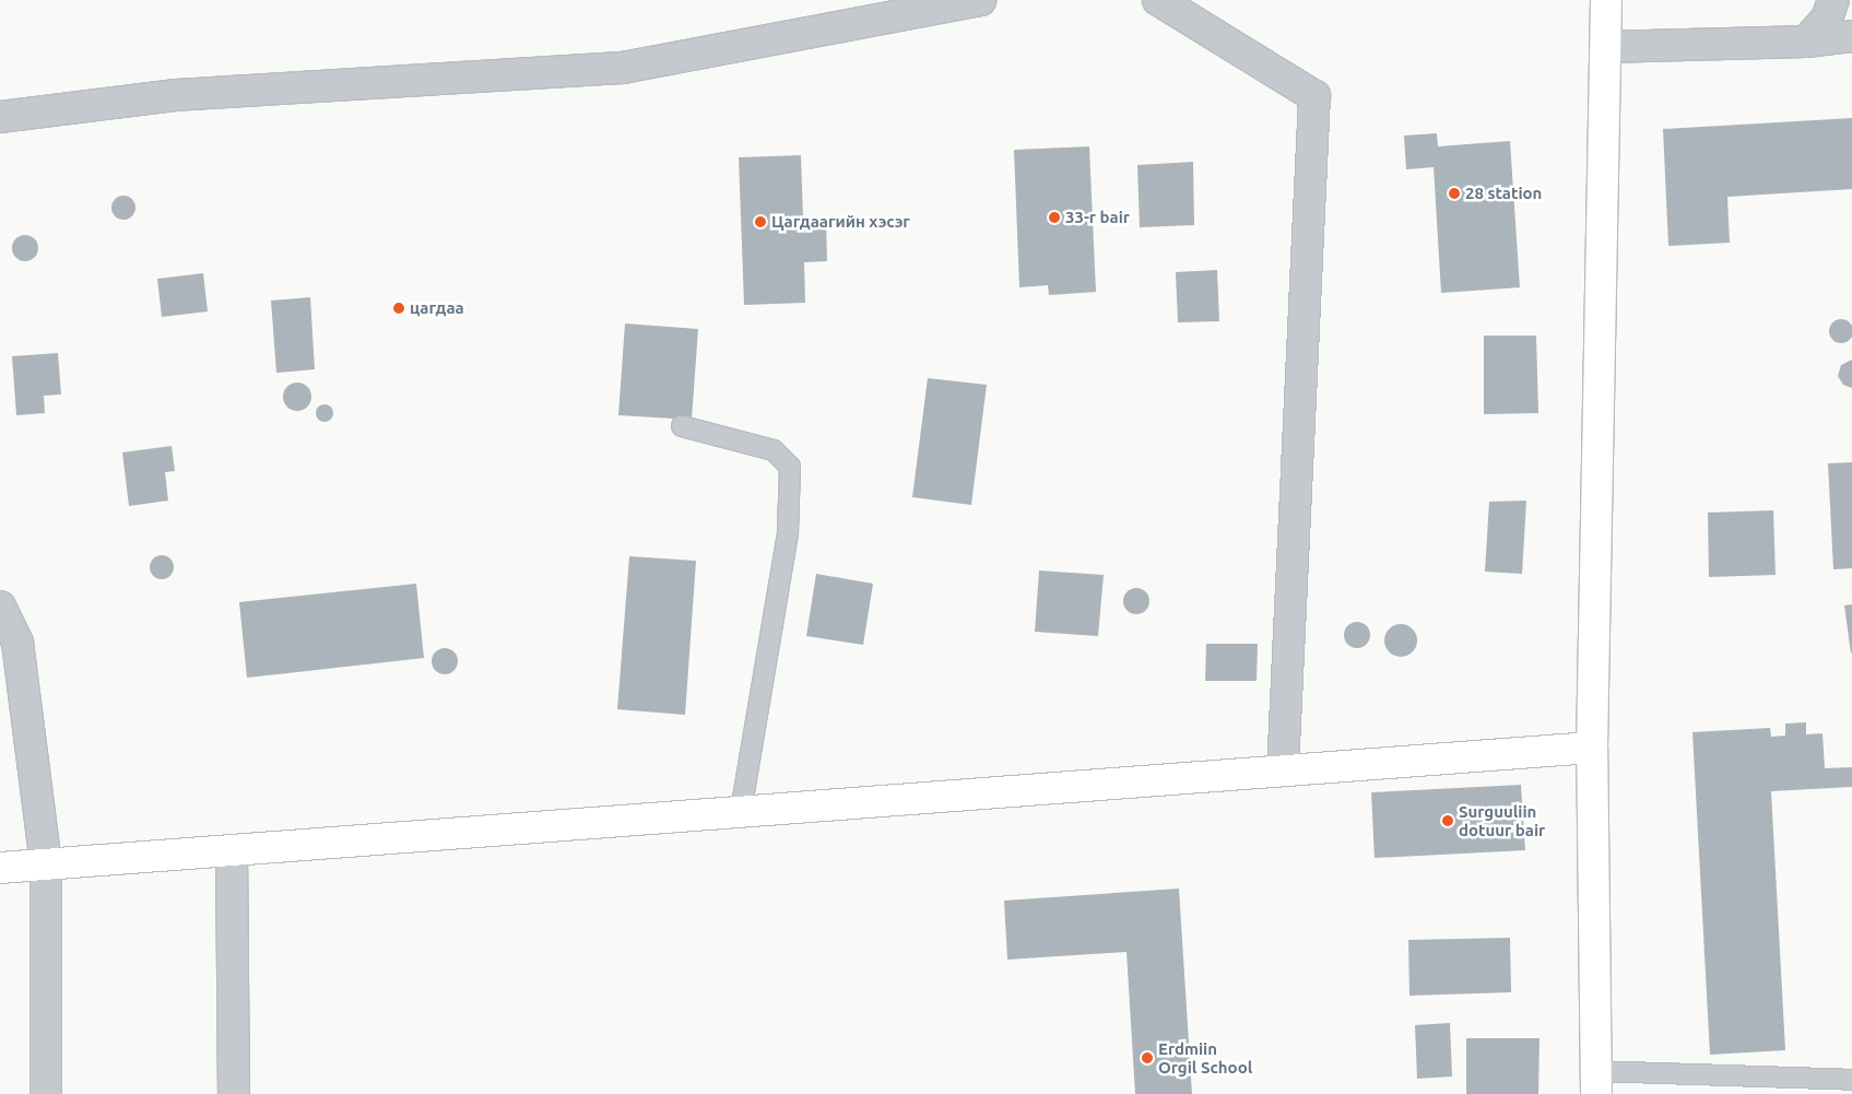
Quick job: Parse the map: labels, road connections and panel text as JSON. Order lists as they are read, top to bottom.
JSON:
{
  "places": [
    "28 station",
    "33-r bair",
    "Цагдаагийн хэсэг",
    "цагдаа",
    "Surguuliin dotuur bair",
    "Erdmiin Orgil School"
  ]
}
